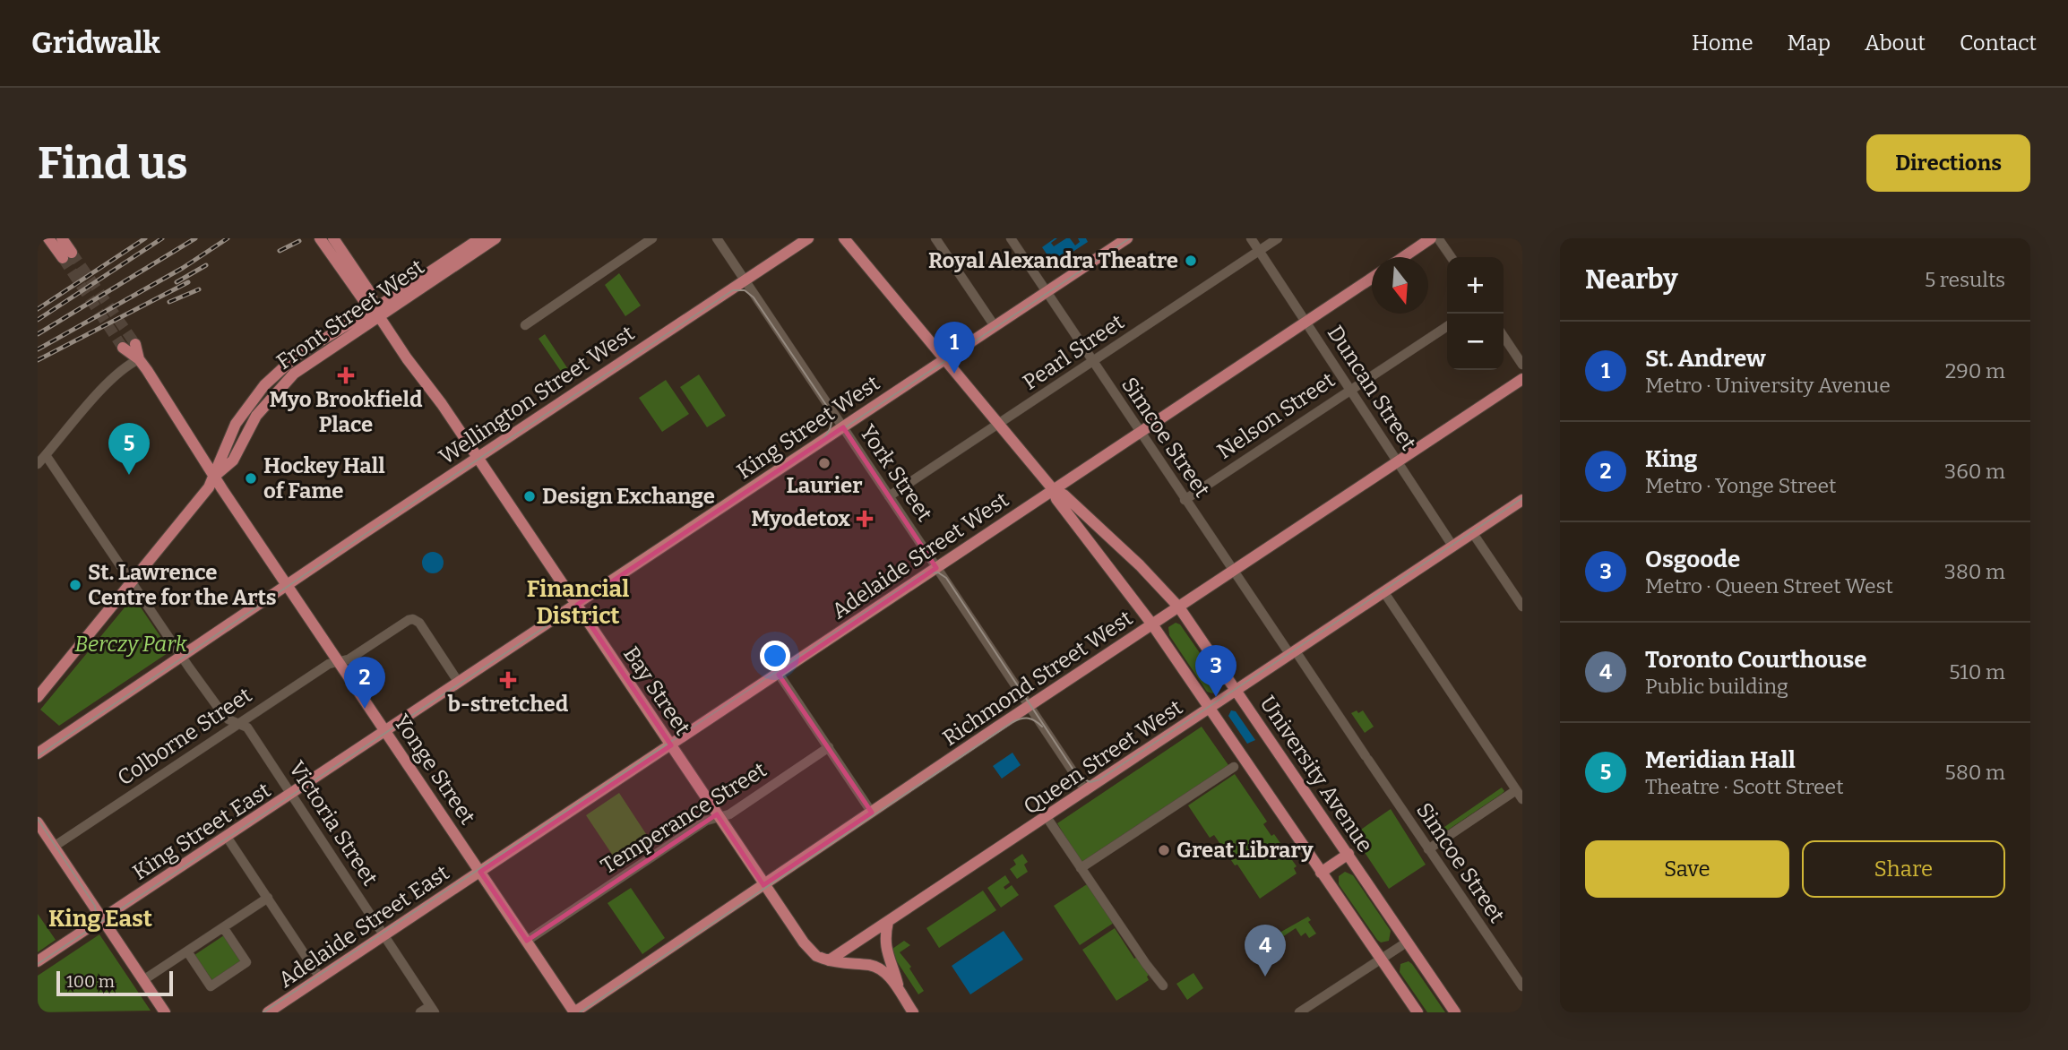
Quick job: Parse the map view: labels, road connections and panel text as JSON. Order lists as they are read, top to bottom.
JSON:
{
  "streets": {
    "main road": [
      "Front Street West",
      "Wellington Street West",
      "King Street West",
      "Adelaide Street West",
      "Richmond Street West",
      "Bay Street",
      "Queen Street West",
      "Yonge Street",
      "University Avenue",
      "King Street East",
      "Adelaide Street East"
    ],
    "street": [
      "Pearl Street",
      "Duncan Street",
      "Nelson Street",
      "Simcoe Street",
      "York Street",
      "Colborne Street",
      "Temperance Street",
      "Victoria Street"
    ]
  },
  "crossings": [
    ["Front Street West", "Bay Street"],
    ["Front Street West", "Yonge Street"],
    ["Pearl Street", "Duncan Street"],
    ["Pearl Street", "Simcoe Street"],
    ["Pearl Street", "York Street"],
    ["Pearl Street", "University Avenue"],
    ["Duncan Street", "Nelson Street"],
    ["Duncan Street", "Adelaide Street West"],
    ["Duncan Street", "Richmond Street West"],
    ["Duncan Street", "Queen Street West"],
    ["Wellington Street West", "York Street"],
    ["Wellington Street West", "Bay Street"],
    ["Wellington Street West", "Yonge Street"],
    ["Wellington Street West", "Victoria Street"],
    ["Nelson Street", "Simcoe Street"],
    ["King Street West", "Simcoe Street"],
    ["King Street West", "York Street"],
    ["King Street West", "Bay Street"],
    ["King Street West", "Colborne Street"],
    ["King Street West", "Yonge Street"],
    ["King Street West", "University Avenue"],
    ["King Street West", "King Street East"],
    ["Simcoe Street", "Adelaide Street West"],
    ["Simcoe Street", "Richmond Street West"],
    ["Simcoe Street", "Queen Street West"],
    ["York Street", "Adelaide Street West"],
    ["York Street", "Richmond Street West"],
    ["York Street", "Queen Street West"],
    ["Adelaide Street West", "Bay Street"],
    ["Adelaide Street West", "Yonge Street"],
    ["Adelaide Street West", "University Avenue"],
    ["Adelaide Street West", "Adelaide Street East"],
    ["Richmond Street West", "Bay Street"],
    ["Richmond Street West", "Yonge Street"],
    ["Richmond Street West", "University Avenue"],
    ["Bay Street", "Queen Street West"],
    ["Bay Street", "Temperance Street"],
    ["Colborne Street", "Yonge Street"],
    ["Colborne Street", "Victoria Street"],
    ["Queen Street West", "University Avenue"],
    ["Yonge Street", "Temperance Street"],
    ["Yonge Street", "King Street East"],
    ["Yonge Street", "Adelaide Street East"],
    ["Victoria Street", "King Street East"],
    ["Victoria Street", "Adelaide Street East"]
  ],
  "districts": ["Financial District", "King East"],
  "parks": ["Berczy Park"],
  "places": {
    "other": [
      "Royal Alexandra Theatre",
      "Laurier",
      "Hockey Hall of Fame",
      "Design Exchange",
      "St. Lawrence Centre for the Arts",
      "Great Library"
    ],
    "health": ["Myo Brookfield Place", "Myodetox", "b-stretched"]
  },
  "scale_bar": "100 m",
  "north": "bottom",
  "page": {
    "header": "Gridwalk",
    "nav": [
      "Home",
      "Map",
      "About",
      "Contact"
    ],
    "buttons": [
      "Directions",
      ["Save", "Share"]
    ],
    "title": "Find us",
    "heading": ["Nearby", "5 results"],
    "map_buttons": ["+", "−"],
    "list": [
      {
        "mark": "1",
        "name": "St. Andrew",
        "note": "Metro · University Avenue",
        "value": "290 m"
      },
      {
        "mark": "2",
        "name": "King",
        "note": "Metro · Yonge Street",
        "value": "360 m"
      },
      {
        "mark": "3",
        "name": "Osgoode",
        "note": "Metro · Queen Street West",
        "value": "380 m"
      },
      {
        "mark": "4",
        "name": "Toronto Courthouse",
        "note": "Public building",
        "value": "510 m"
      },
      {
        "mark": "5",
        "name": "Meridian Hall",
        "note": "Theatre · Scott Street",
        "value": "580 m"
      }
    ],
    "pins": [
      "1",
      "5",
      "3",
      "2",
      "4"
    ],
    "scale": "100 m"
  }
}
